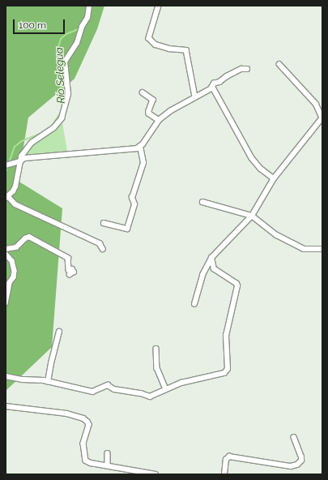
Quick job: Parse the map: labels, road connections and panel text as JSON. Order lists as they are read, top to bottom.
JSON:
{
  "water": ["Río Selegua"],
  "scale_bar": "100 m"
}
